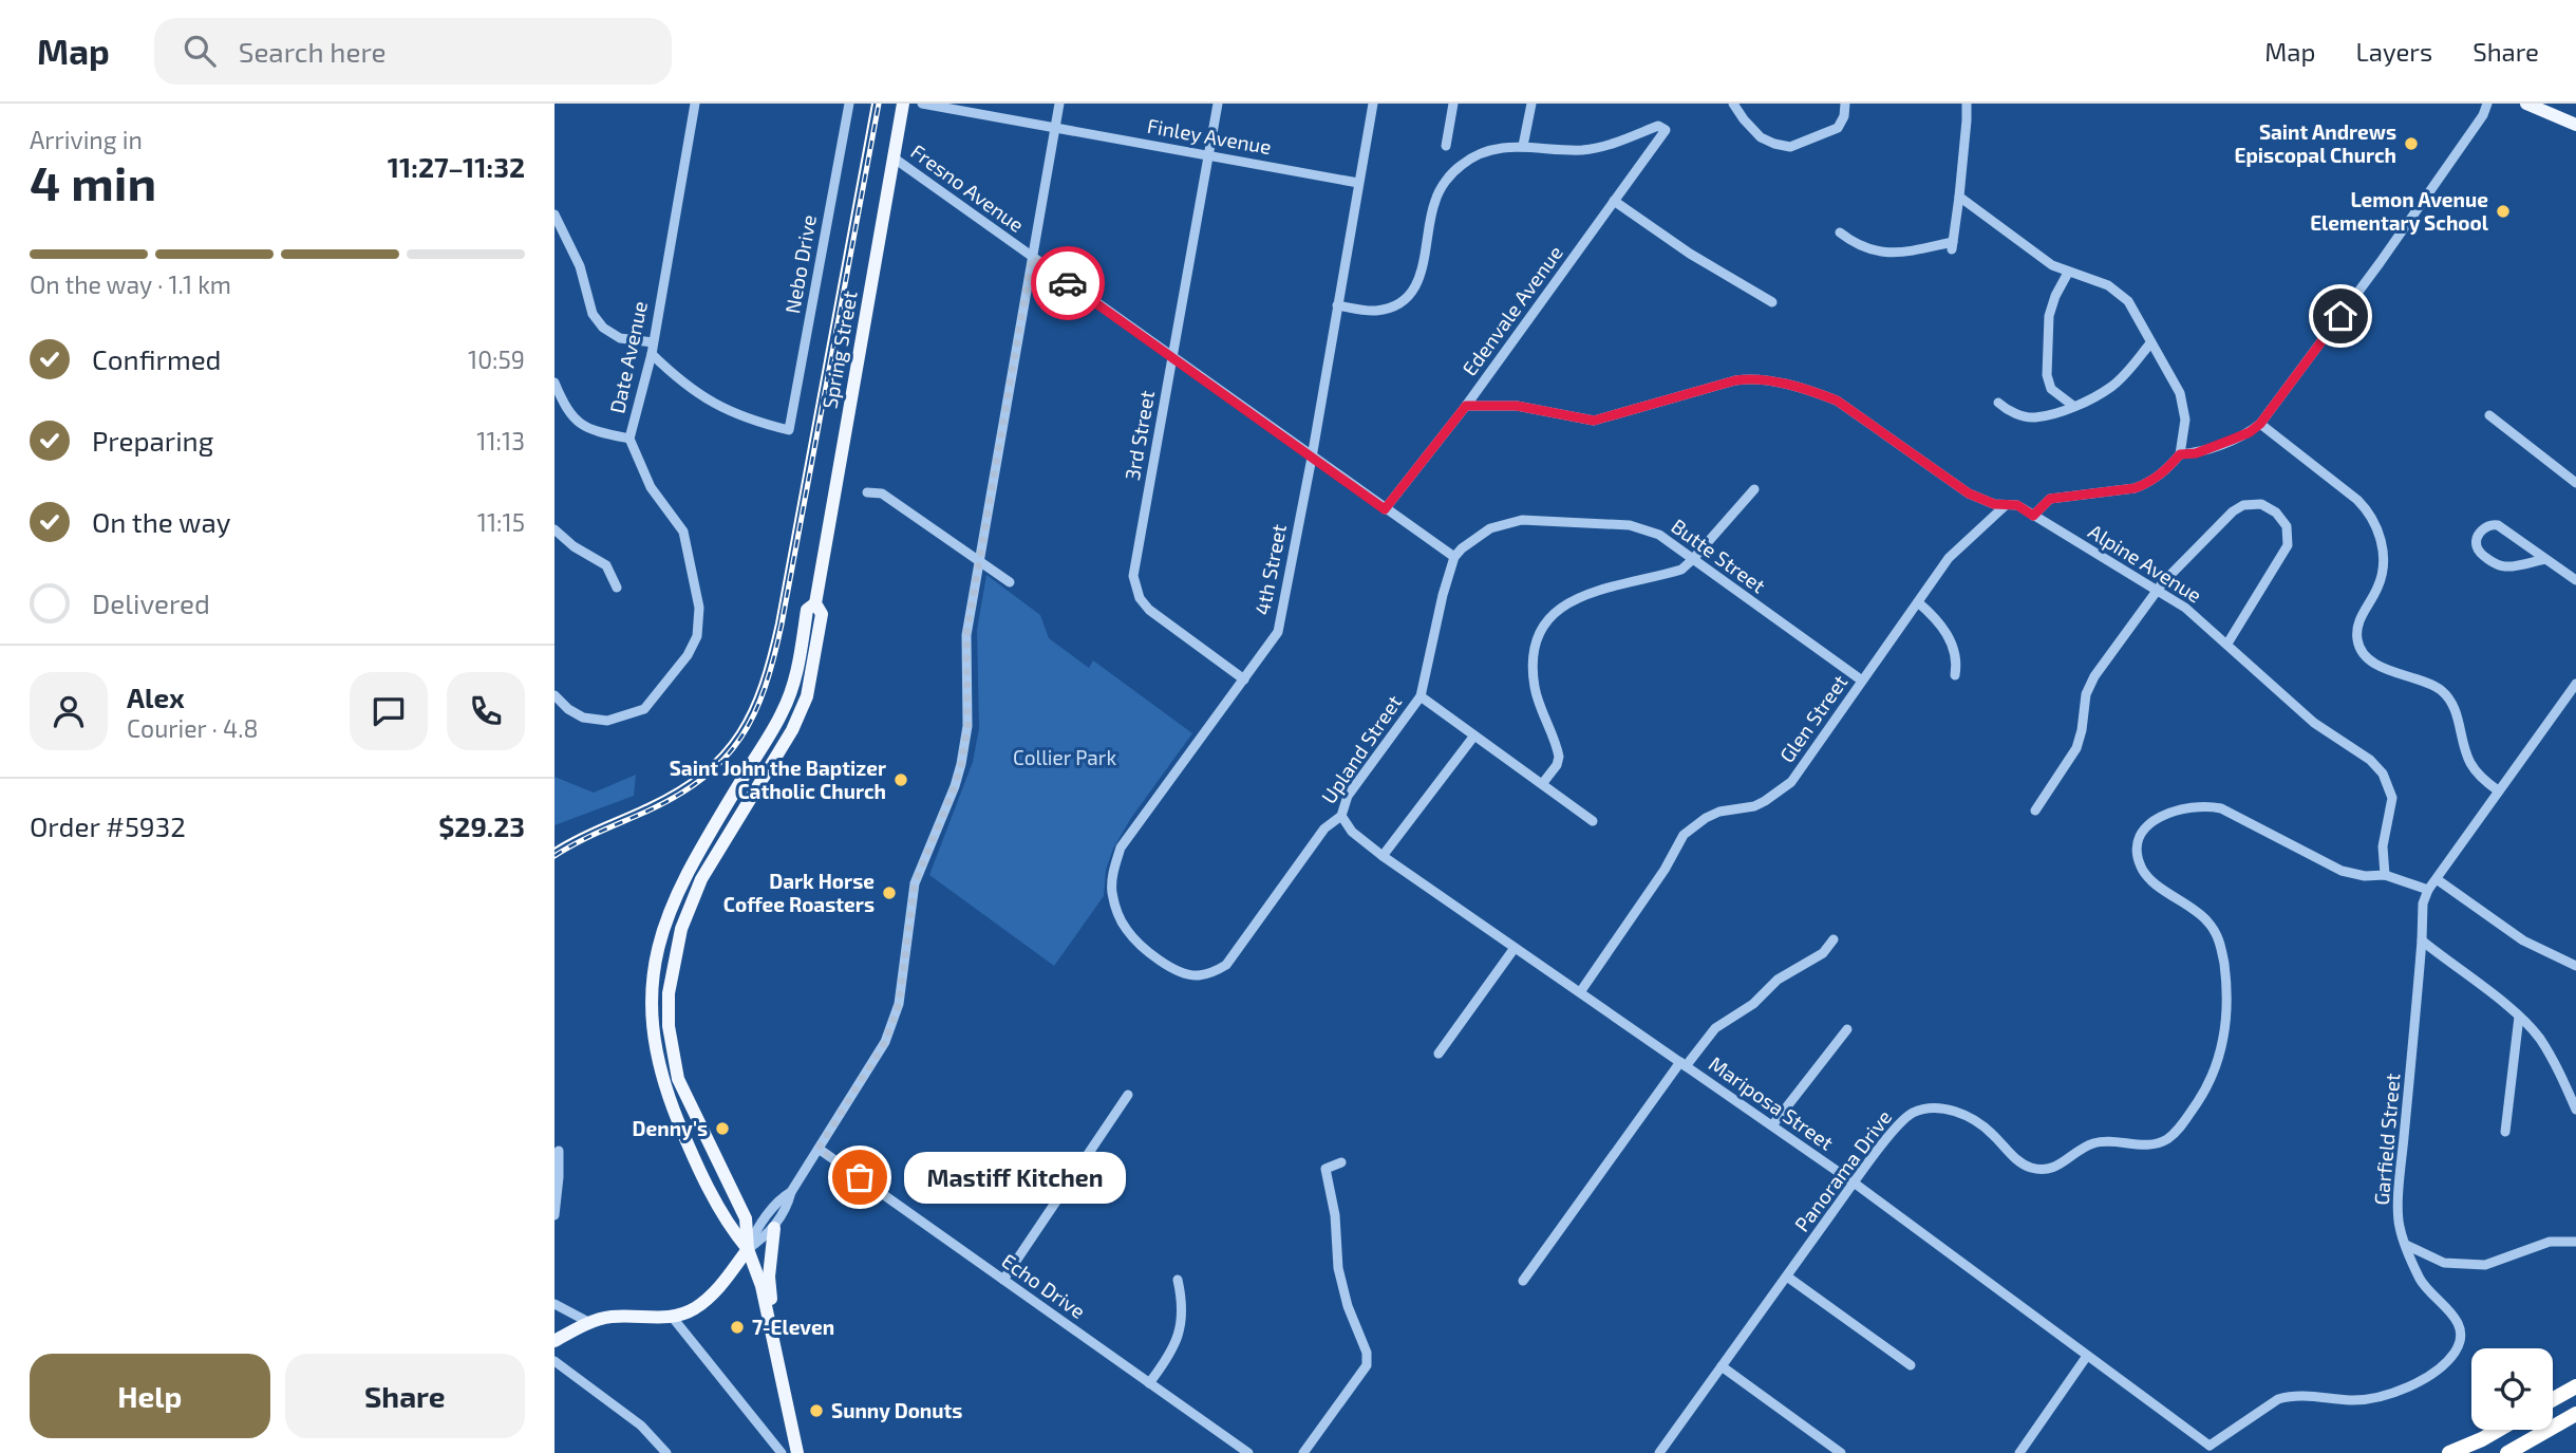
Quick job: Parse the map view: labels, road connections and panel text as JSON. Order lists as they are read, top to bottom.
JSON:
{
  "streets": {
    "main road": ["Spring Street"],
    "street": [
      "Finley Avenue",
      "Fresno Avenue",
      "Nebo Drive",
      "Edenvale Avenue",
      "Date Avenue",
      "3rd Street",
      "Butte Street",
      "Alpine Avenue",
      "4th Street",
      "Glen Street",
      "Upland Street",
      "Mariposa Street",
      "Garfield Street",
      "Panorama Drive",
      "Echo Drive"
    ]
  },
  "crossings": [
    ["Finley Avenue", "3rd Street"],
    ["Finley Avenue", "4th Street"],
    ["Fresno Avenue", "Edenvale Avenue"],
    ["Fresno Avenue", "Spring Street"],
    ["Fresno Avenue", "3rd Street"],
    ["Fresno Avenue", "Butte Street"],
    ["Fresno Avenue", "4th Street"],
    ["Fresno Avenue", "Upland Street"],
    ["Nebo Drive", "Date Avenue"],
    ["Edenvale Avenue", "Alpine Avenue"],
    ["3rd Street", "4th Street"],
    ["Butte Street", "Glen Street"],
    ["Butte Street", "Upland Street"],
    ["Alpine Avenue", "Glen Street"],
    ["Alpine Avenue", "Panorama Drive"],
    ["4th Street", "Upland Street"],
    ["Glen Street", "Mariposa Street"],
    ["Upland Street", "Mariposa Street"],
    ["Mariposa Street", "Garfield Street"],
    ["Mariposa Street", "Panorama Drive"]
  ],
  "parks": ["Collier Park"],
  "places": [
    "Saint Andrews Episcopal Church",
    "Lemon Avenue Elementary School",
    "Saint John the Baptizer Catholic Church",
    "Dark Horse Coffee Roasters",
    "Denny's",
    "Mastiff Kitchen",
    "7-Eleven",
    "Sunny Donuts"
  ],
  "page": {
    "header": "Map",
    "search": "Search here",
    "nav": ["Map", "Layers", "Share"],
    "heading": ["4 min", "Arriving in", "11:27–11:32"],
    "panel": [
      "Alex",
      "Courier · 4.8",
      "Order #5932",
      "$29.23"
    ],
    "bar": "On the way · 1.1 km",
    "list": [
      ["Confirmed", "10:59"],
      ["Preparing", "11:13"],
      ["On the way", "11:15"],
      "Delivered"
    ],
    "bubble": "Mastiff Kitchen",
    "buttons": ["Help", "Share"]
  }
}
